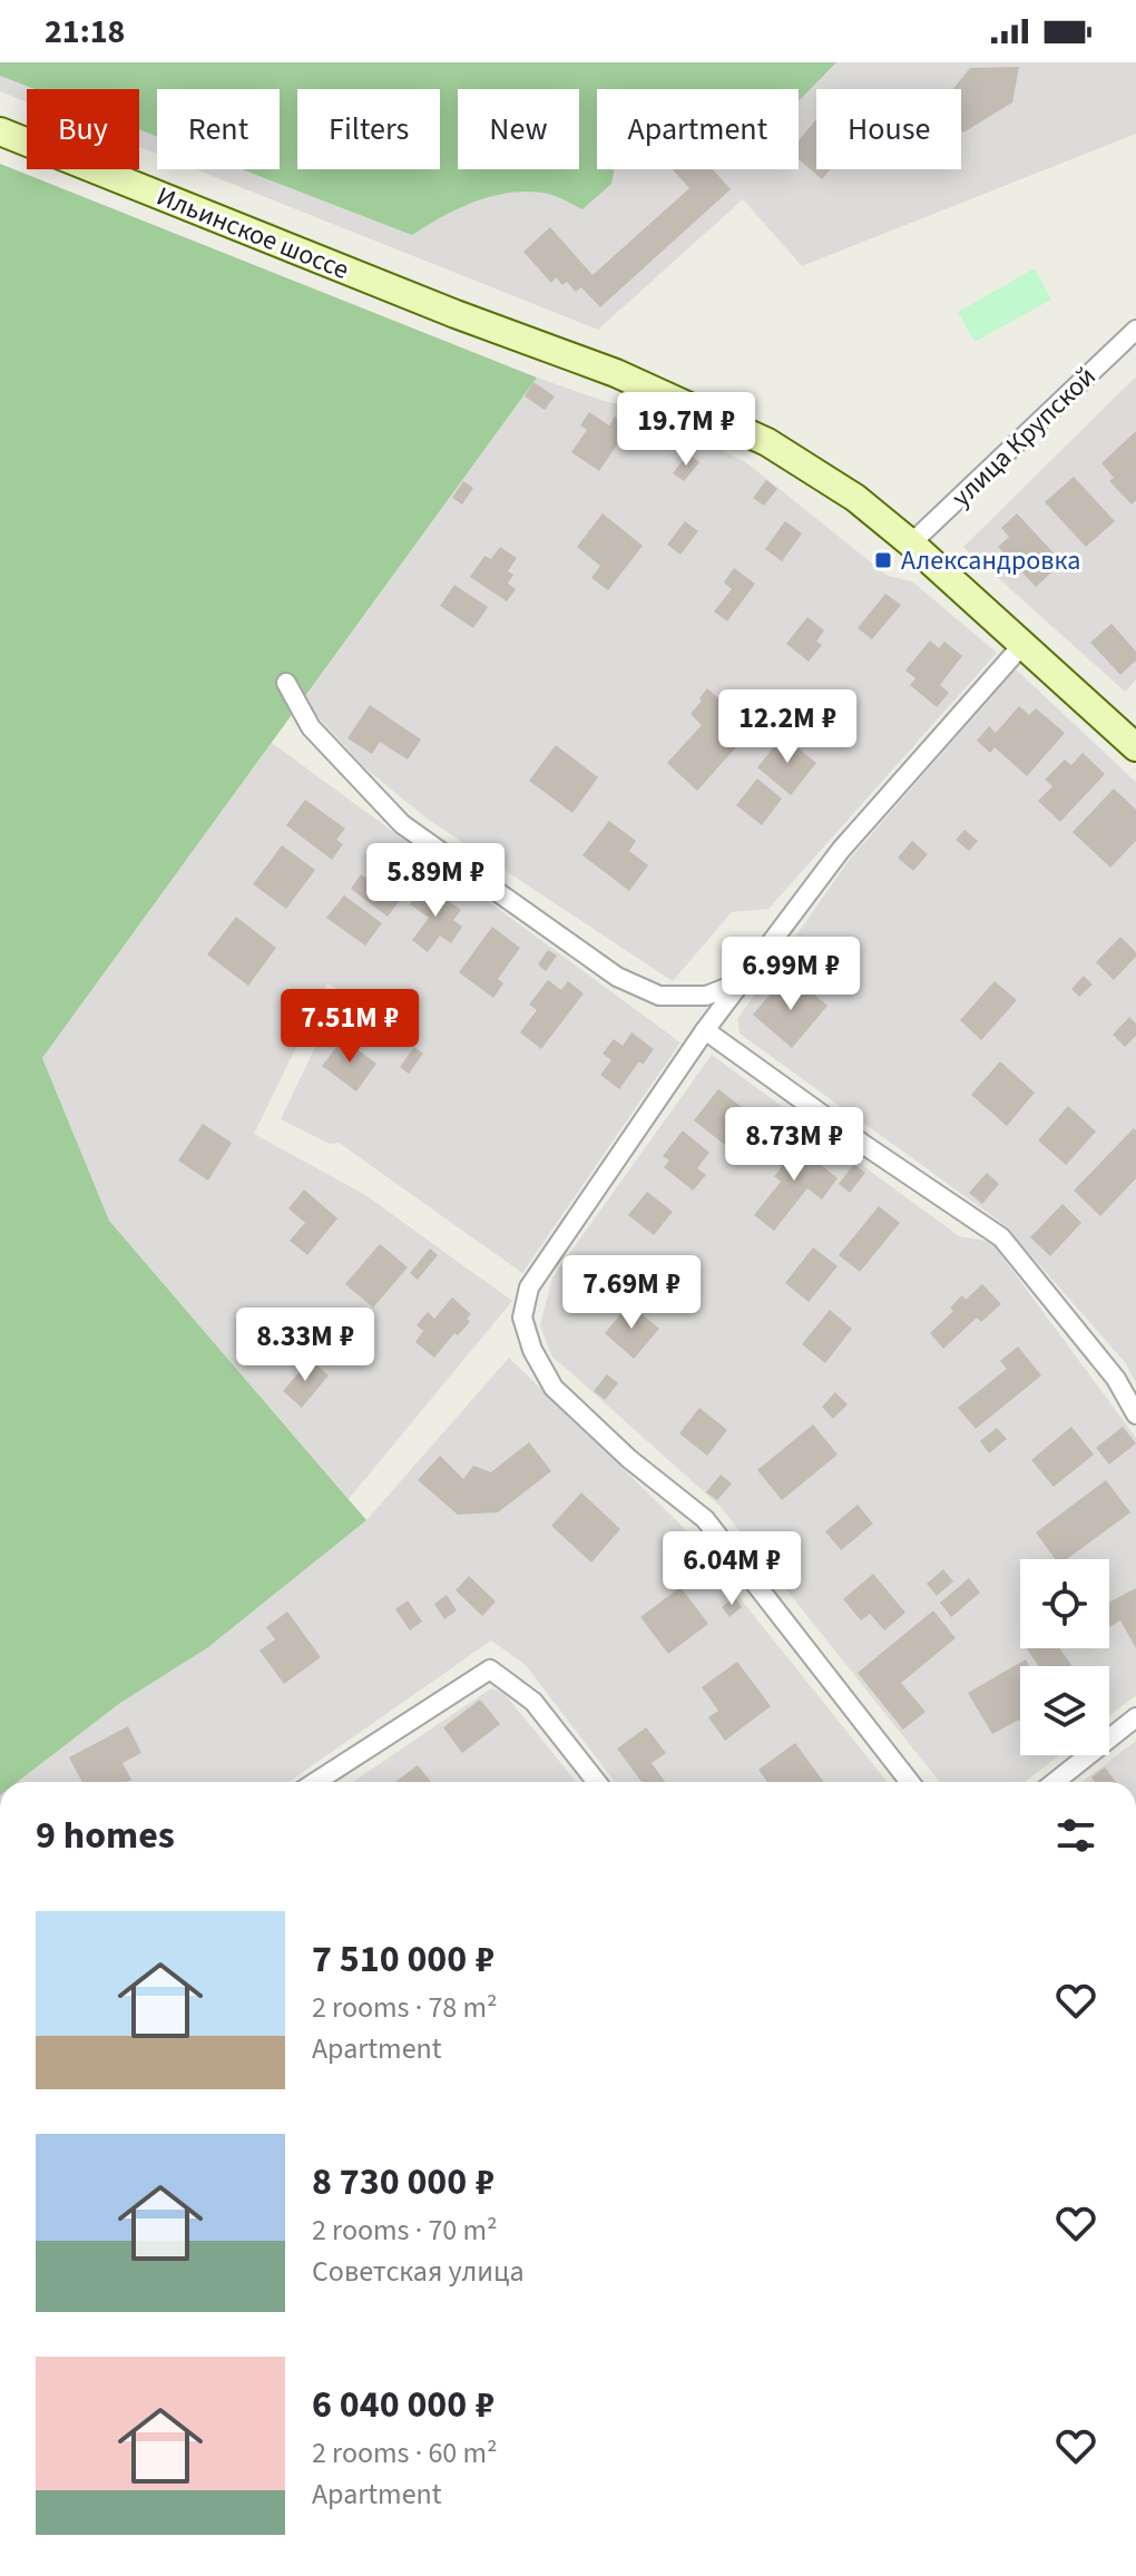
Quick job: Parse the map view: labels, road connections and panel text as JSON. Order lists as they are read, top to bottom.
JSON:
{
  "streets": {
    "main road": ["Ильинское шоссе"],
    "street": ["улица Крупской"]
  },
  "crossings": [
    ["Ильинское шоссе", "улица Крупской"]
  ],
  "places": {
    "transit": ["Александровка"]
  },
  "page": {
    "status": "21:18",
    "chip": [
      "Buy",
      "Rent",
      "Filters",
      "New",
      "Apartment",
      "House"
    ],
    "price": [
      "19.7M ₽",
      "12.2M ₽",
      "5.89M ₽",
      "6.99M ₽",
      "7.51M ₽",
      "8.73M ₽",
      "7.69M ₽",
      "8.33M ₽",
      "6.04M ₽"
    ],
    "heading": "9 homes",
    "list": [
      {
        "name": "7 510 000 ₽",
        "note": "2 rooms · 78 m² · Apartment"
      },
      {
        "name": "8 730 000 ₽",
        "note": "2 rooms · 70 m² · Советская улица"
      },
      {
        "name": "6 040 000 ₽",
        "note": "2 rooms · 60 m² · Apartment"
      }
    ]
  }
}
